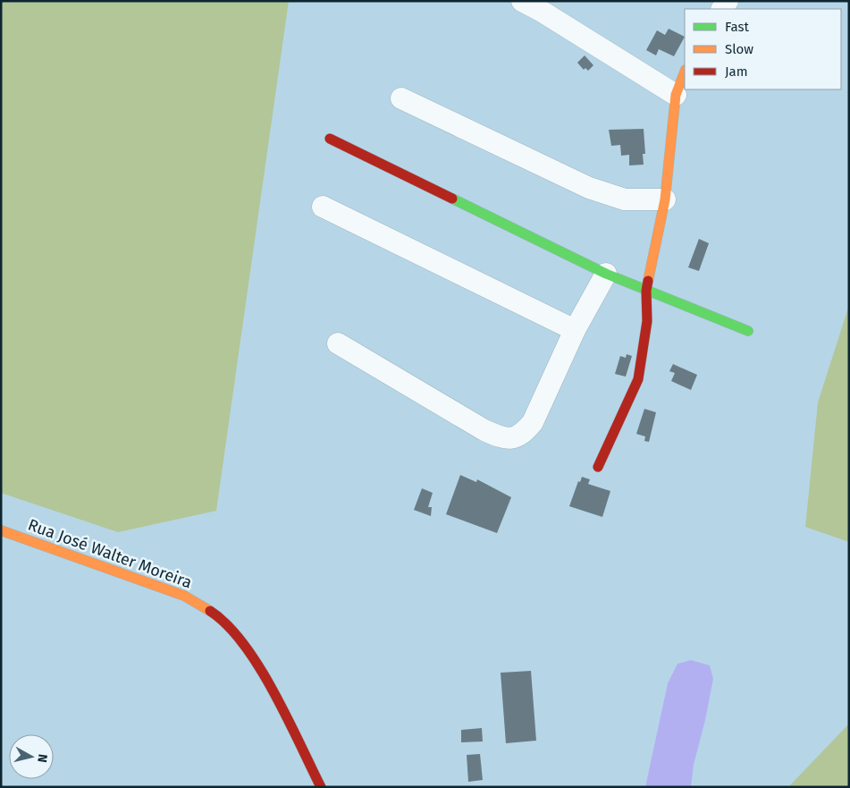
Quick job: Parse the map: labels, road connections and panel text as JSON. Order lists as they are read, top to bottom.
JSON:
{
  "streets": {
    "street": ["Rua José Walter Moreira"]
  },
  "legend": ["Fast", "Slow", "Jam"],
  "north": "right"
}
